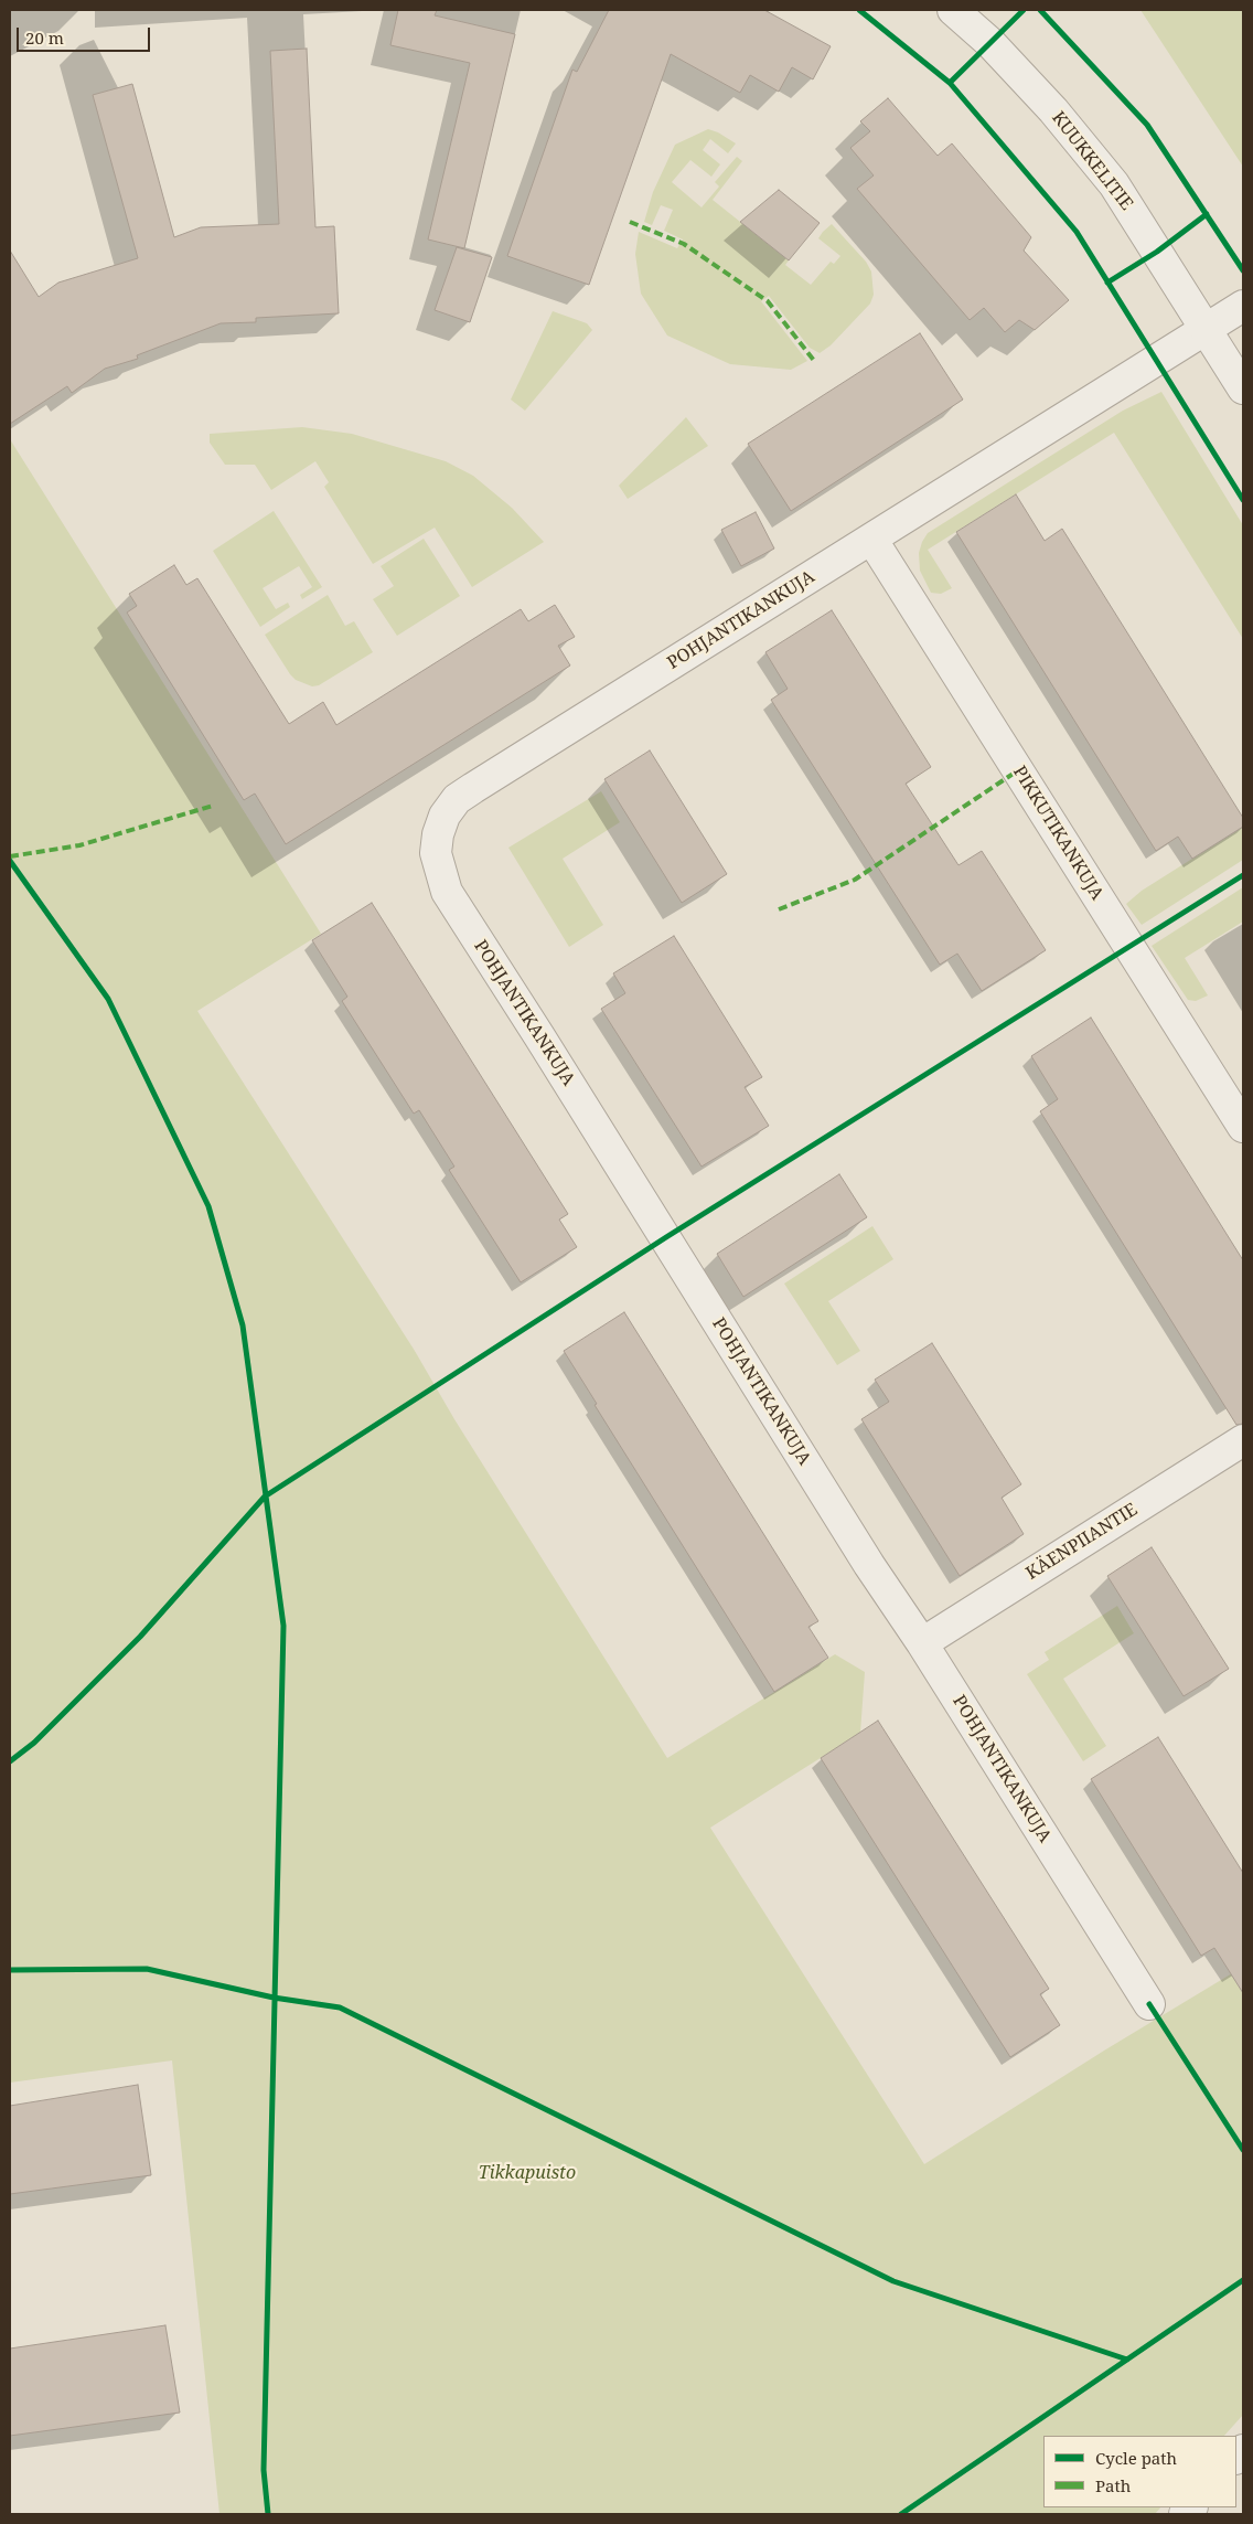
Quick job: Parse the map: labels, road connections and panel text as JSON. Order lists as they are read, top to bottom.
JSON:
{
  "streets": {
    "street": [
      "KUUKKELITIE",
      "POHJANTIKANKUJA",
      "PIKKUTIKANKUJA",
      "KÄENPIIANTIE"
    ]
  },
  "crossings": [
    ["KUUKKELITIE", "POHJANTIKANKUJA"],
    ["POHJANTIKANKUJA", "PIKKUTIKANKUJA"],
    ["POHJANTIKANKUJA", "KÄENPIIANTIE"]
  ],
  "parks": ["Tikkapuisto"],
  "legend": ["Cycle path", "Path"],
  "scale_bar": "20 m"
}
